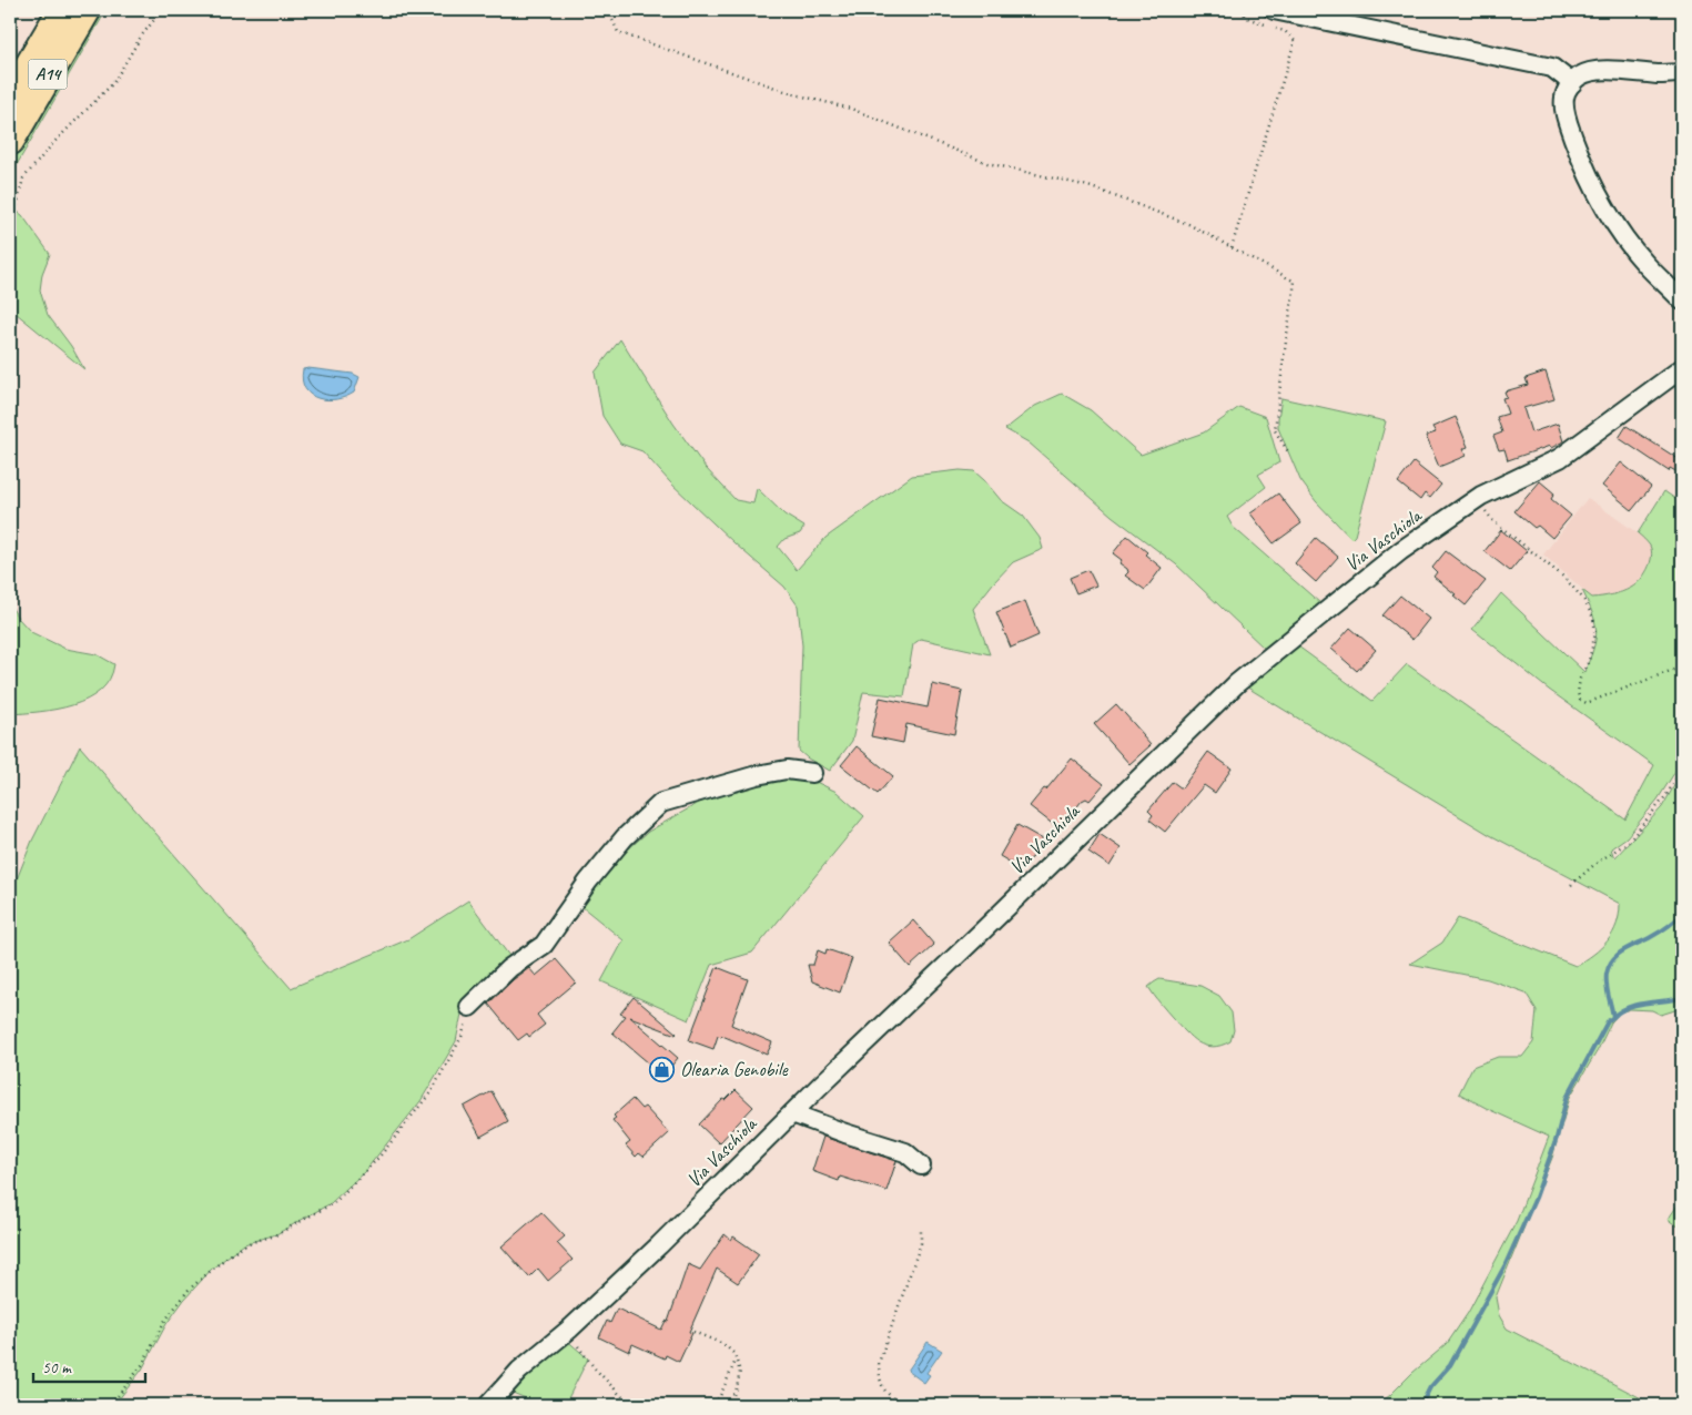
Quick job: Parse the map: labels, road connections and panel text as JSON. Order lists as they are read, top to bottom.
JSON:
{
  "streets": {
    "highway": ["A14"],
    "street": ["Via Vaschiola"]
  },
  "places": {
    "shop": ["Olearia Genobile"]
  },
  "scale_bar": "50 m"
}
